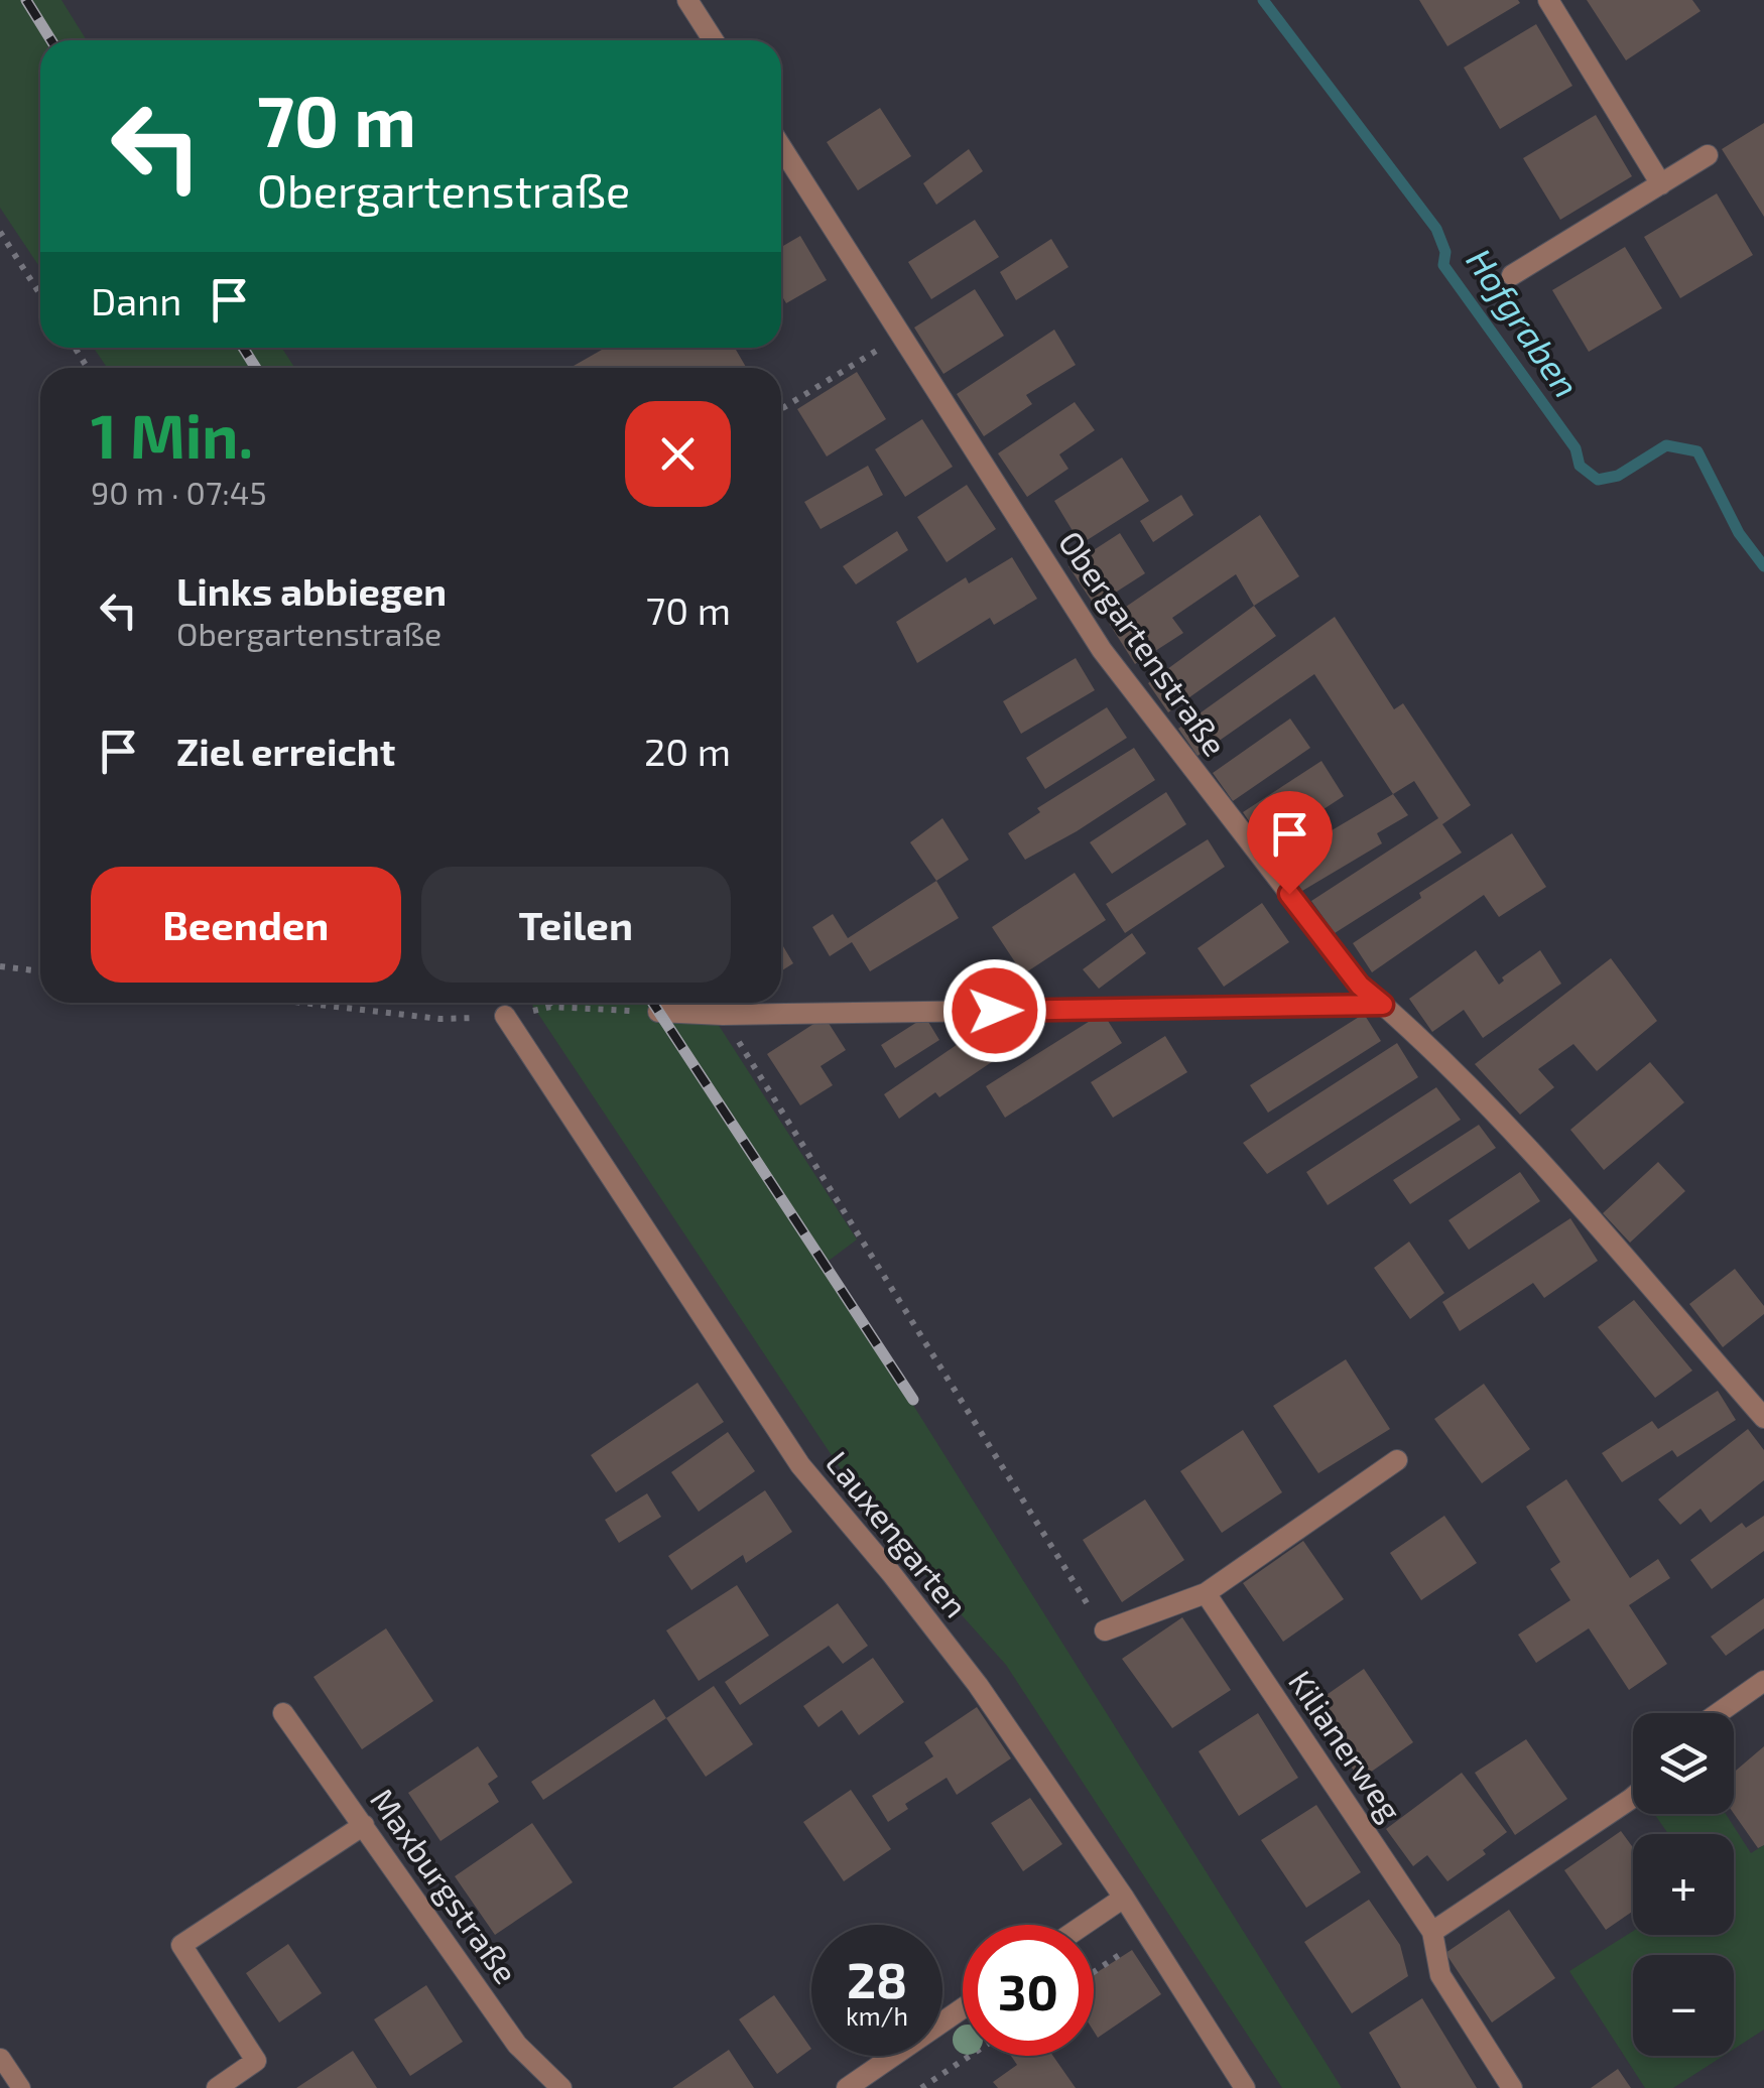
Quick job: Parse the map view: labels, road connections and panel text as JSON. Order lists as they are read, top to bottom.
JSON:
{
  "streets": {
    "street": [
      "Obergartenstraße",
      "Lauxengarten",
      "Kilianerweg",
      "Maxburgstraße"
    ]
  },
  "water": ["Hofgraben"],
  "page": {
    "turn": ["70 m", "Obergartenstraße"],
    "then": "Dann",
    "heading": ["1 Min.", "90 m · 07:45"],
    "list": [
      {
        "name": "Links abbiegen",
        "note": "Obergartenstraße",
        "value": "70 m"
      },
      {
        "name": "Ziel erreicht",
        "value": "20 m"
      }
    ],
    "buttons": ["Beenden", "Teilen"],
    "map_buttons": ["+", "−"],
    "speed": "28 km/h",
    "limit": "30"
  }
}
